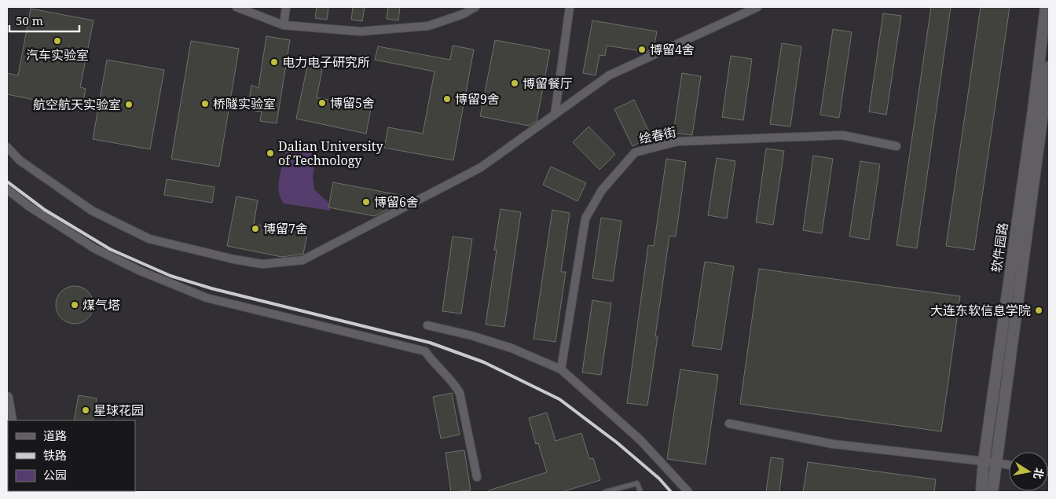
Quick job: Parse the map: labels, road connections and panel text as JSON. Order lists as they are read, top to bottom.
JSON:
{
  "streets": {
    "main road": ["软件园路"],
    "street": ["绘春街"]
  },
  "places": [
    "汽车实验室",
    "博留4舍",
    "电力电子研究所",
    "博留餐厅",
    "博留9舍",
    "博留5舍",
    "桥隧实验室",
    "航空航天实验室",
    "Dalian University of Technology",
    "博留6舍",
    "博留7舍",
    "煤气塔",
    "大连东软信息学院",
    "星球花园"
  ],
  "legend": ["道路", "铁路", "公园"],
  "scale_bar": "50 m",
  "north": "right"
}
